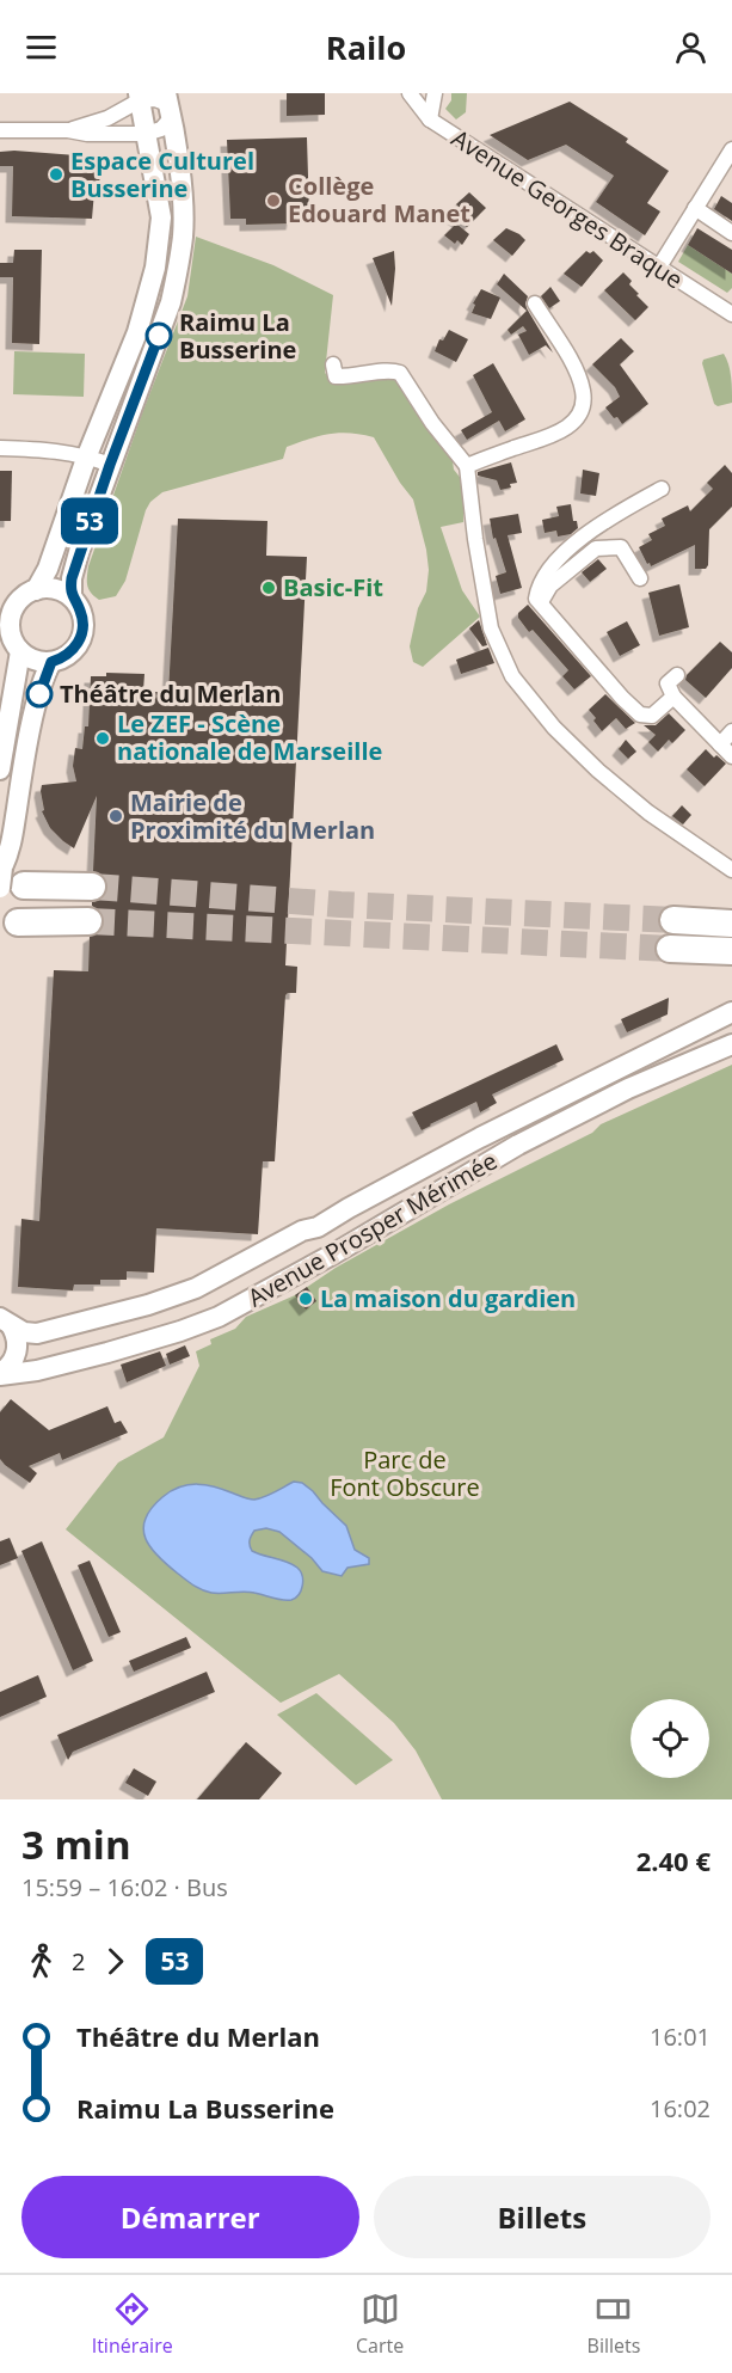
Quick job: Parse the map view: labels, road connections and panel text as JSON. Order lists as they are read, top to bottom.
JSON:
{
  "streets": {
    "street": ["Avenue Georges Braque", "Avenue Prosper Mérimée"]
  },
  "parks": ["Parc de Font Obscure"],
  "places": [
    "Espace Culturel Busserine",
    "Collège Edouard Manet",
    "Raimu La Busserine",
    "Basic-Fit",
    "Théâtre du Merlan",
    "Le ZEF - Scène nationale de Marseille",
    "Mairie de Proximité du Merlan",
    "La maison du gardien"
  ],
  "lines": ["bus line 53"],
  "page": {
    "header": "Railo",
    "on_map": "53",
    "heading": ["3 min", "15:59 – 16:02 · Bus", "2.40 €"],
    "legs": ["2", "53"],
    "list": [
      {
        "name": "Théâtre du Merlan",
        "value": "16:01"
      },
      {
        "name": "Raimu La Busserine",
        "value": "16:02"
      }
    ],
    "buttons": ["Démarrer", "Billets"],
    "tabs": ["Itinéraire", "Carte", "Billets"]
  }
}
